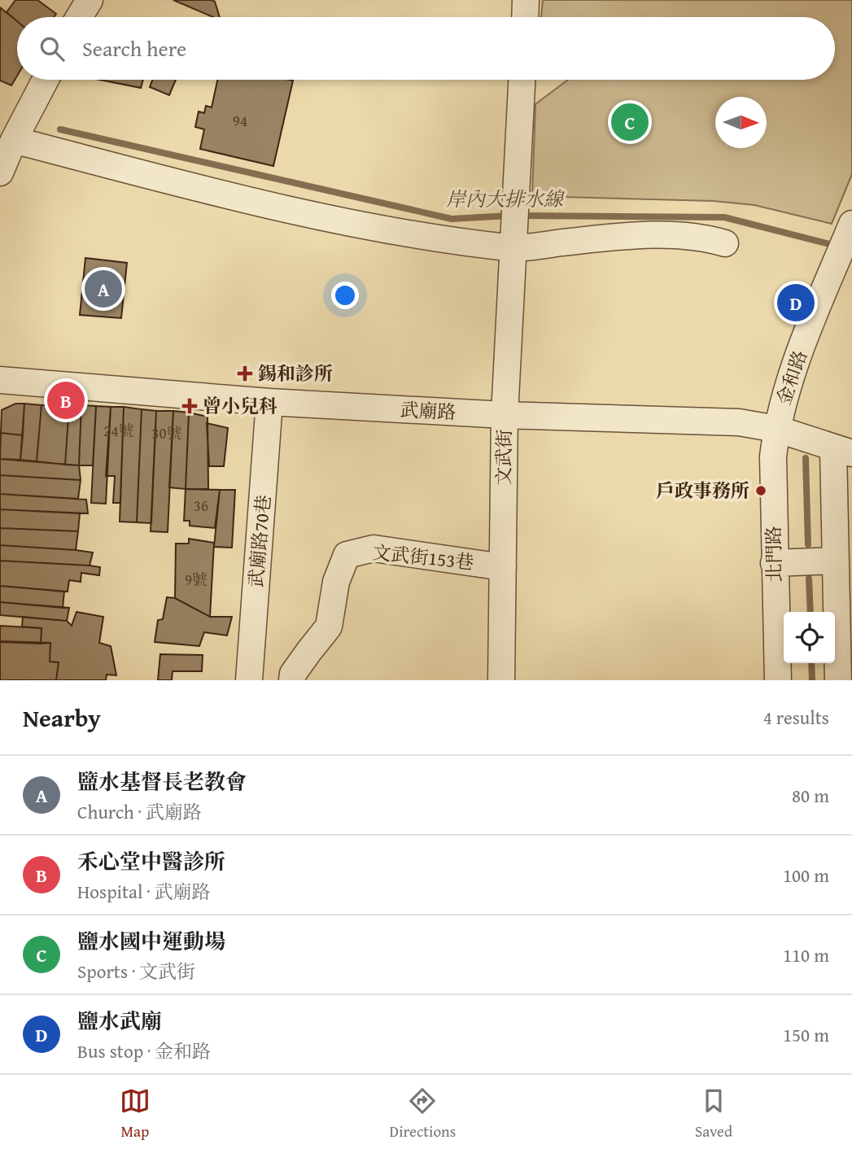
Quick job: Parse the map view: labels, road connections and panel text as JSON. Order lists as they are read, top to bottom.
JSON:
{
  "streets": {
    "street": [
      "金和路",
      "武廟路",
      "文武街",
      "武廟路70巷",
      "北門路",
      "文武街153巷"
    ]
  },
  "crossings": [
    ["金和路", "武廟路"],
    ["金和路", "北門路"],
    ["武廟路", "文武街"],
    ["武廟路", "武廟路70巷"],
    ["武廟路", "北門路"],
    ["文武街", "文武街153巷"]
  ],
  "water": ["岸內大排水線"],
  "places": {
    "health": ["錫和診所", "曾小兒科"],
    "other": ["戶政事務所"]
  },
  "house_numbers": [
    "94",
    "24號",
    "30號",
    "36",
    "9號"
  ],
  "north": "right",
  "page": {
    "search": "Search here",
    "pins": [
      "C",
      "A",
      "D",
      "B"
    ],
    "heading": ["Nearby", "4 results"],
    "list": [
      {
        "mark": "A",
        "name": "盬水基督長老教會",
        "note": "Church · 武廟路",
        "value": "80 m"
      },
      {
        "mark": "B",
        "name": "禾心堂中醫診所",
        "note": "Hospital · 武廟路",
        "value": "100 m"
      },
      {
        "mark": "C",
        "name": "鹽水國中運動場",
        "note": "Sports · 文武街",
        "value": "110 m"
      },
      {
        "mark": "D",
        "name": "鹽水武廟",
        "note": "Bus stop · 金和路",
        "value": "150 m"
      }
    ],
    "nav": ["Map", "Directions", "Saved"]
  }
}
